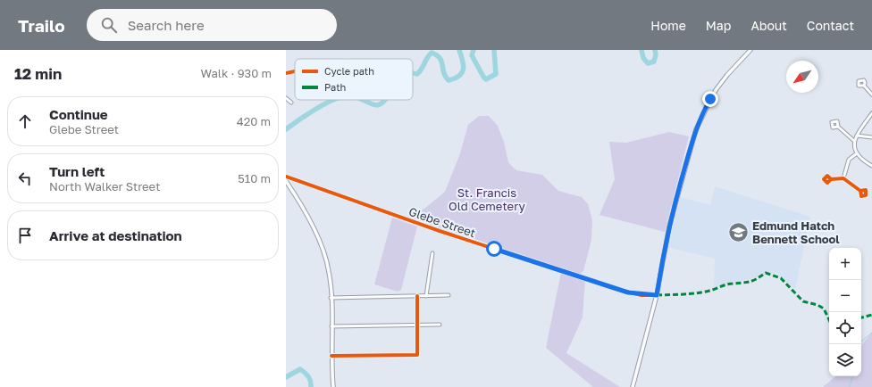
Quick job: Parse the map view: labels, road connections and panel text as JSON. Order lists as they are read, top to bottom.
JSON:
{
  "streets": {
    "street": ["Glebe Street"]
  },
  "parks": ["St. Francis Old Cemetery"],
  "places": {
    "school or university": ["Edmund Hatch Bennett School"]
  },
  "legend": ["Cycle path", "Path"],
  "north": "bottom left",
  "page": {
    "header": "Trailo",
    "search": "Search here",
    "nav": [
      "Home",
      "Map",
      "About",
      "Contact"
    ],
    "heading": ["12 min", "Walk · 930 m"],
    "list": [
      ["Continue", "Glebe Street", "420 m"],
      ["Turn left", "North Walker Street", "510 m"],
      "Arrive at destination"
    ],
    "map_buttons": ["+", "−"]
  }
}
